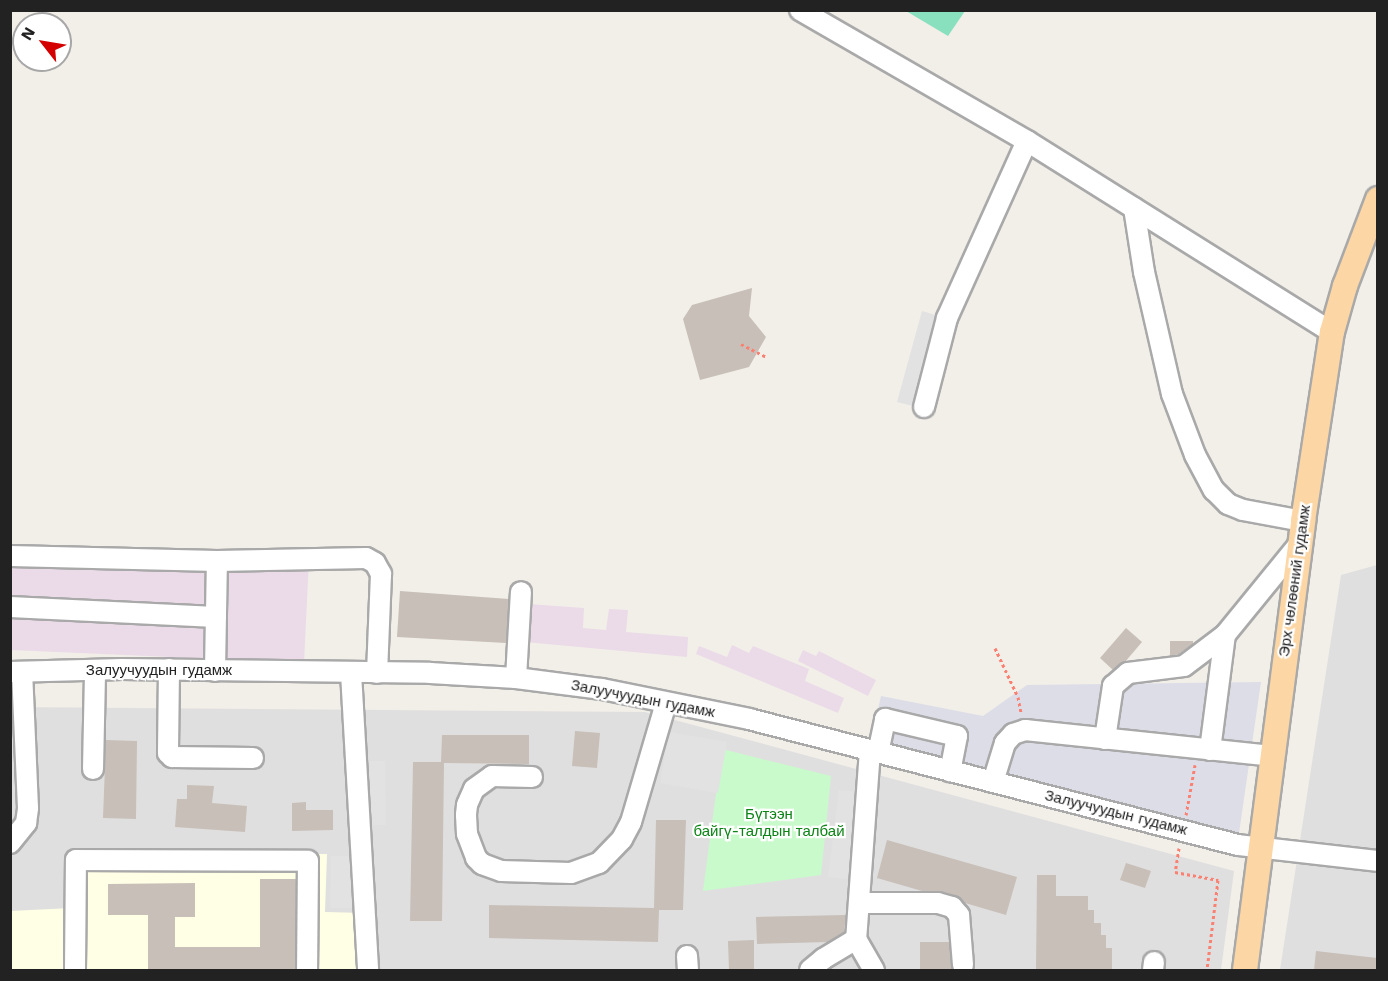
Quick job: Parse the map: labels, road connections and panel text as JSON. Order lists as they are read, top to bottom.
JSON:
{
  "streets": {
    "main road": ["Эрх чөлөөний гудамж"],
    "street": ["Залуучуудын гудамж"]
  },
  "crossings": [
    ["Эрх чөлөөний гудамж", "Залуучуудын гудамж"]
  ],
  "parks": ["Бүтээн байгү-талдын талбай"],
  "north": "top left"
}
